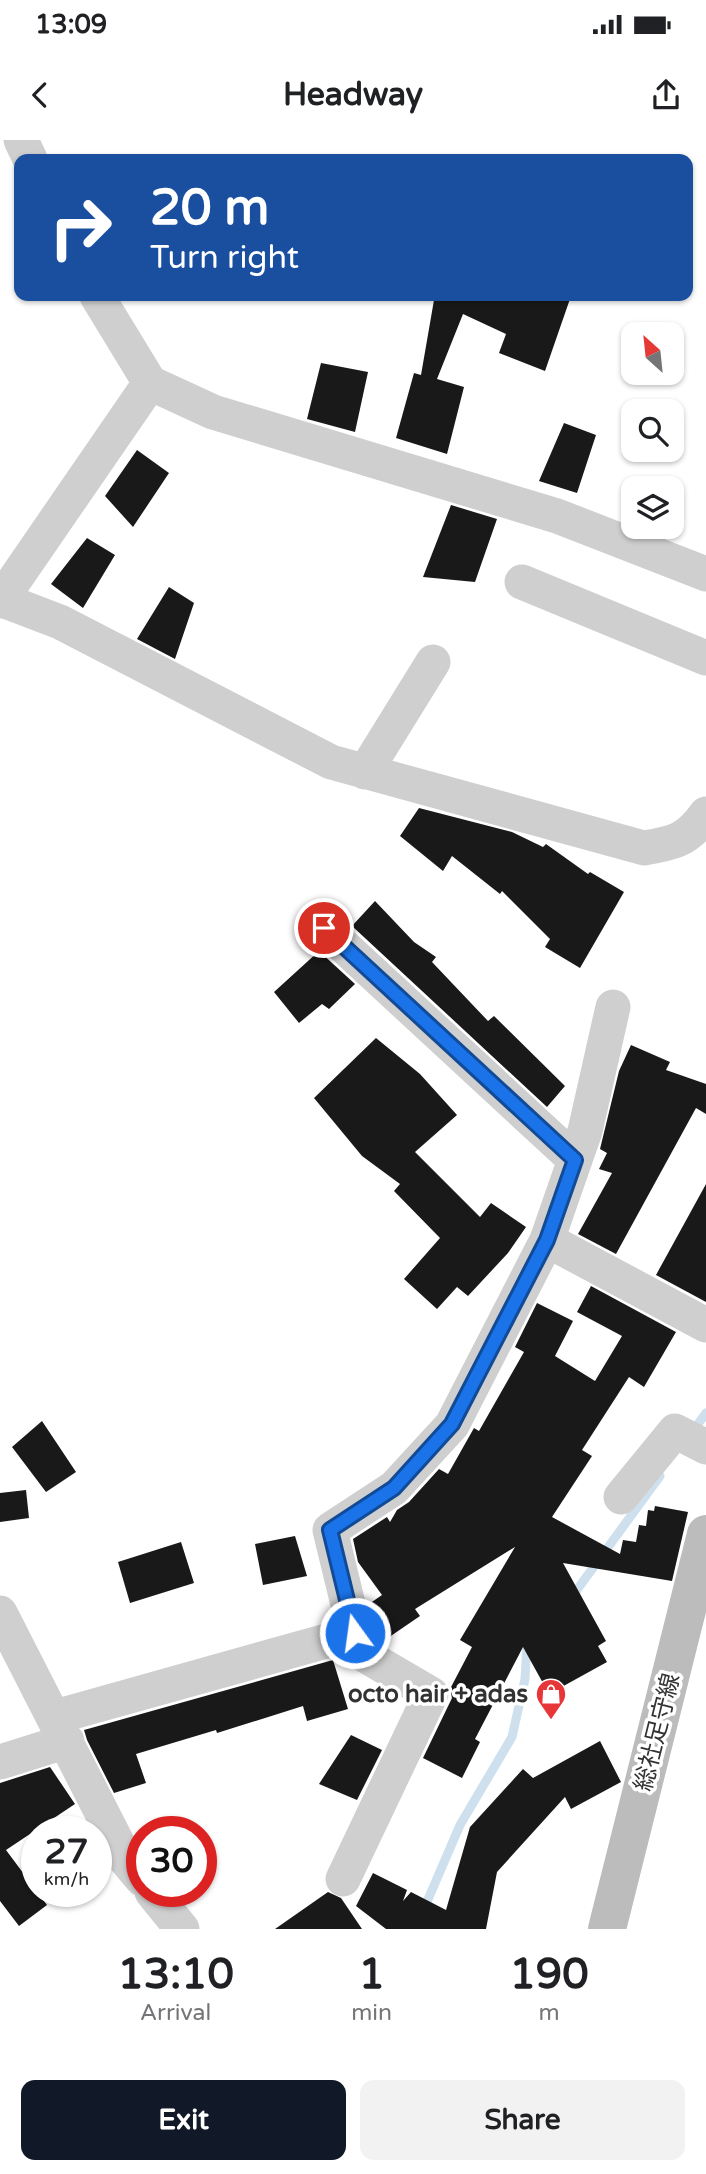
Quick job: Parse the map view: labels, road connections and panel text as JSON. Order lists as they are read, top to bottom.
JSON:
{
  "streets": {
    "main road": ["総社足守線"]
  },
  "places": {
    "shop": ["octo hair + adas"]
  },
  "north": "top left",
  "page": {
    "status": "13:09",
    "header": "Headway",
    "turn": ["20 m", "Turn right"],
    "speed": "27 km/h",
    "limit": "30",
    "eta": [
      "13:10",
      "Arrival",
      "1",
      "min",
      "190",
      "m"
    ],
    "buttons": ["Exit", "Share"]
  }
}
